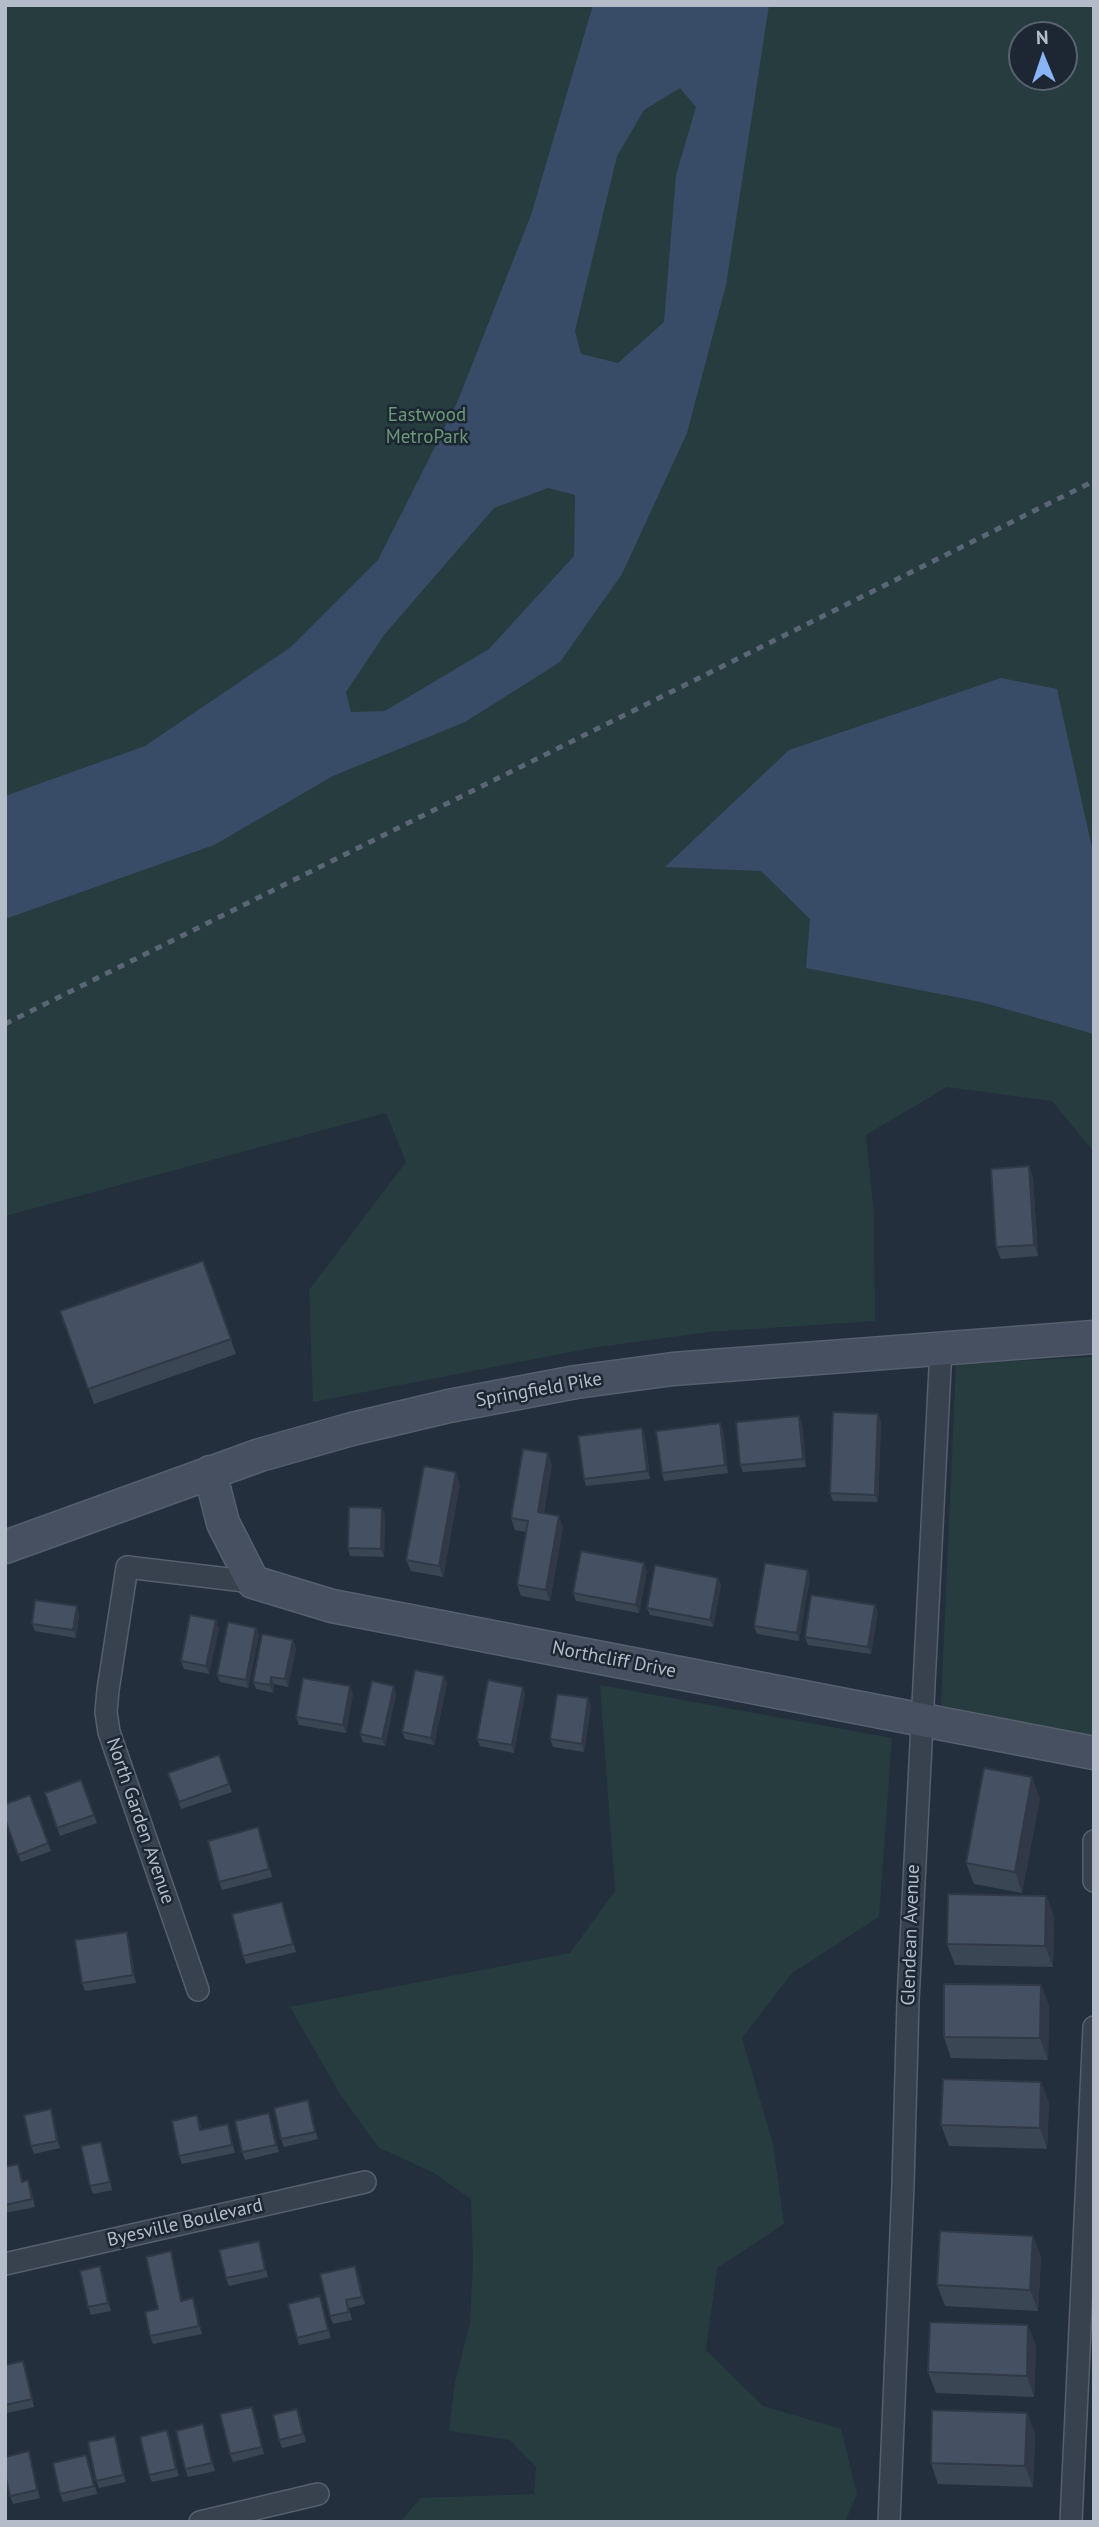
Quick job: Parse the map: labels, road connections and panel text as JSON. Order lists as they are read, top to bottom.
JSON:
{
  "streets": {
    "main road": ["Springfield Pike", "Northcliff Drive"],
    "street": ["North Garden Avenue", "Glendean Avenue", "Byesville Boulevard"]
  },
  "crossings": [
    ["Springfield Pike", "Glendean Avenue"],
    ["Northcliff Drive", "North Garden Avenue"],
    ["Northcliff Drive", "Glendean Avenue"]
  ],
  "parks": ["Eastwood MetroPark"],
  "north": "top"
}
